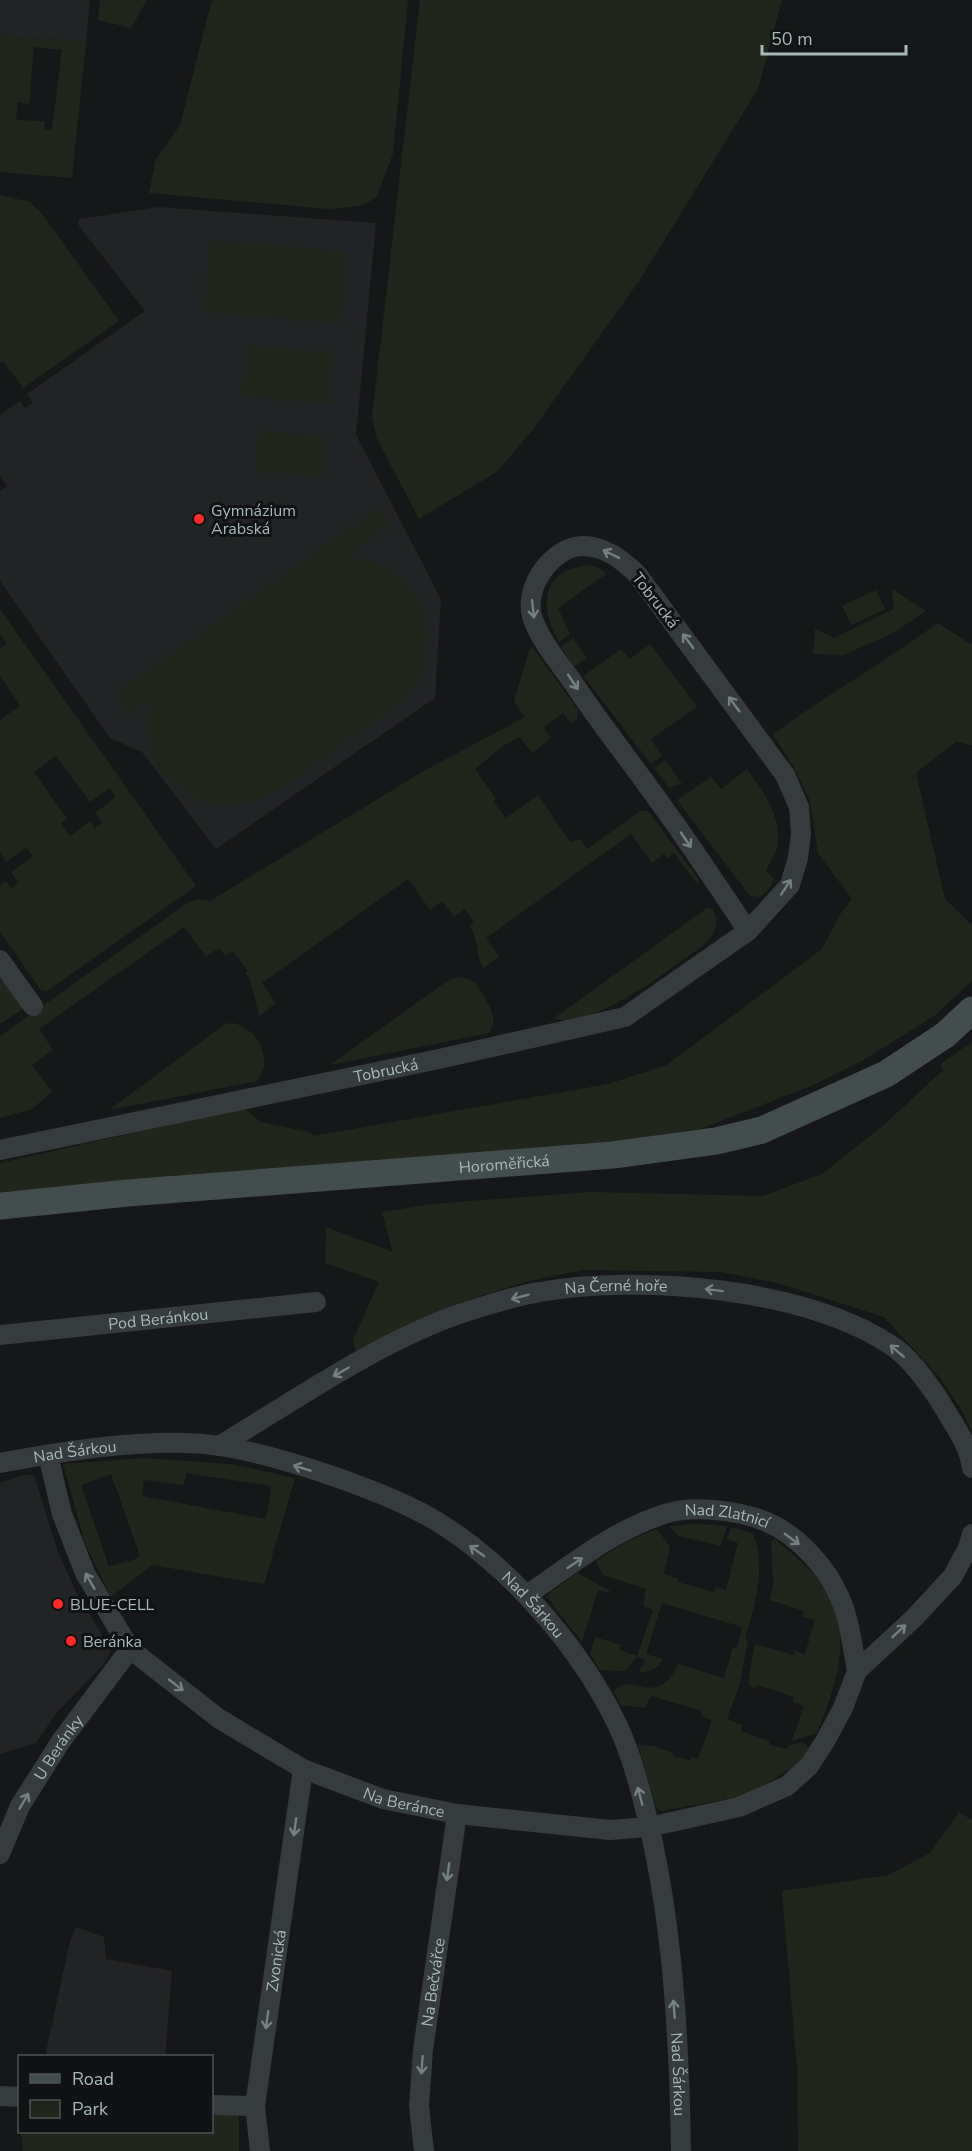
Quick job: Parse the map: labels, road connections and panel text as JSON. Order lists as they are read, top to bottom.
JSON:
{
  "streets": {
    "main road": ["Horoměřická"],
    "street": [
      "Tobrucká",
      "Na Černé hoře",
      "Pod Beránkou",
      "Nad Šárkou",
      "Nad Zlatnicí",
      "U Beránky",
      "Na Beránce",
      "Zvonická",
      "Na Bečvářce"
    ]
  },
  "crossings": [
    ["Na Černé hoře", "Nad Šárkou"],
    ["Nad Šárkou", "Nad Zlatnicí"],
    ["Nad Šárkou", "Na Beránce"],
    ["Nad Zlatnicí", "Na Beránce"],
    ["U Beránky", "Na Beránce"],
    ["Na Beránce", "Zvonická"],
    ["Na Beránce", "Na Bečvářce"]
  ],
  "one_way": [
    "Na Černé hoře",
    "Nad Šárkou",
    "U Beránky",
    "Zvonická",
    "Na Bečvářce"
  ],
  "places": ["Gymnázium Arabská", "BLUE-CELL", "Beránka"],
  "legend": ["Road", "Park"],
  "scale_bar": "50 m"
}
